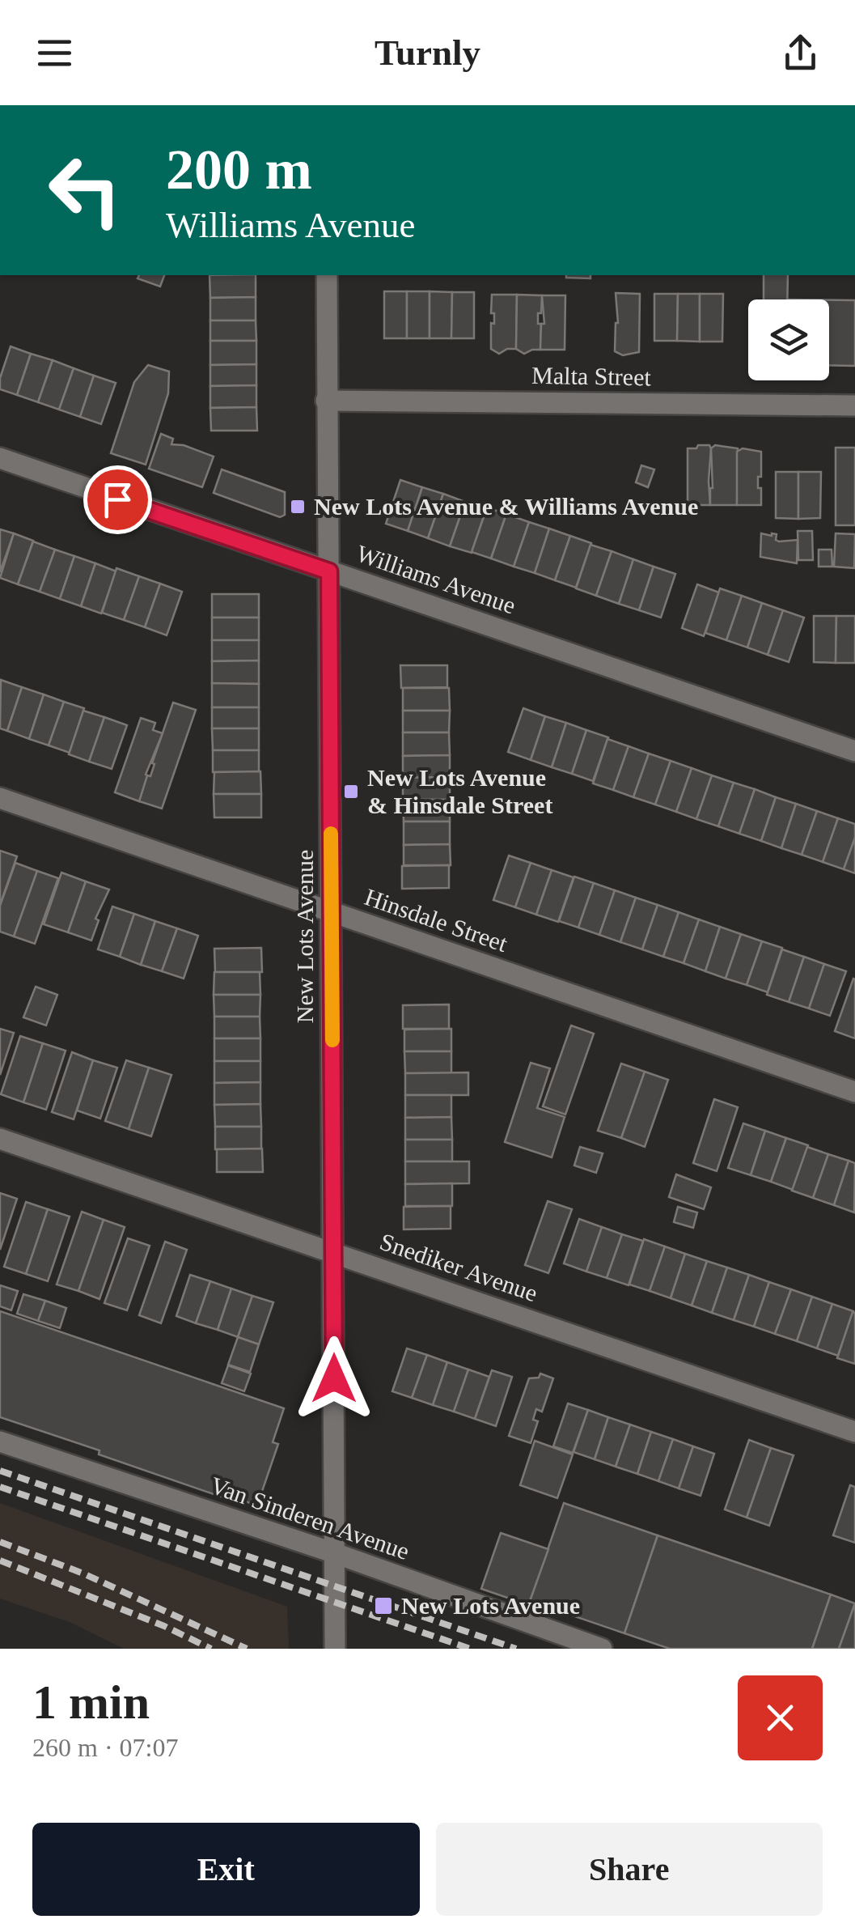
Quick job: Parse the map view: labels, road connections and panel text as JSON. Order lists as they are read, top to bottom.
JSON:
{
  "streets": {
    "street": [
      "Malta Street",
      "Williams Avenue",
      "Hinsdale Street",
      "New Lots Avenue",
      "Snediker Avenue",
      "Van Sinderen Avenue"
    ]
  },
  "crossings": [
    ["Malta Street", "New Lots Avenue"],
    ["Williams Avenue", "New Lots Avenue"],
    ["Hinsdale Street", "New Lots Avenue"],
    ["New Lots Avenue", "Snediker Avenue"],
    ["New Lots Avenue", "Van Sinderen Avenue"]
  ],
  "places": {
    "transit": ["New Lots Avenue & Williams Avenue", "New Lots Avenue & Hinsdale Street", "New Lots Avenue"]
  },
  "page": {
    "header": "Turnly",
    "turn": ["200 m", "Williams Avenue"],
    "heading": ["1 min", "260 m · 07:07"],
    "buttons": ["Exit", "Share"]
  }
}
